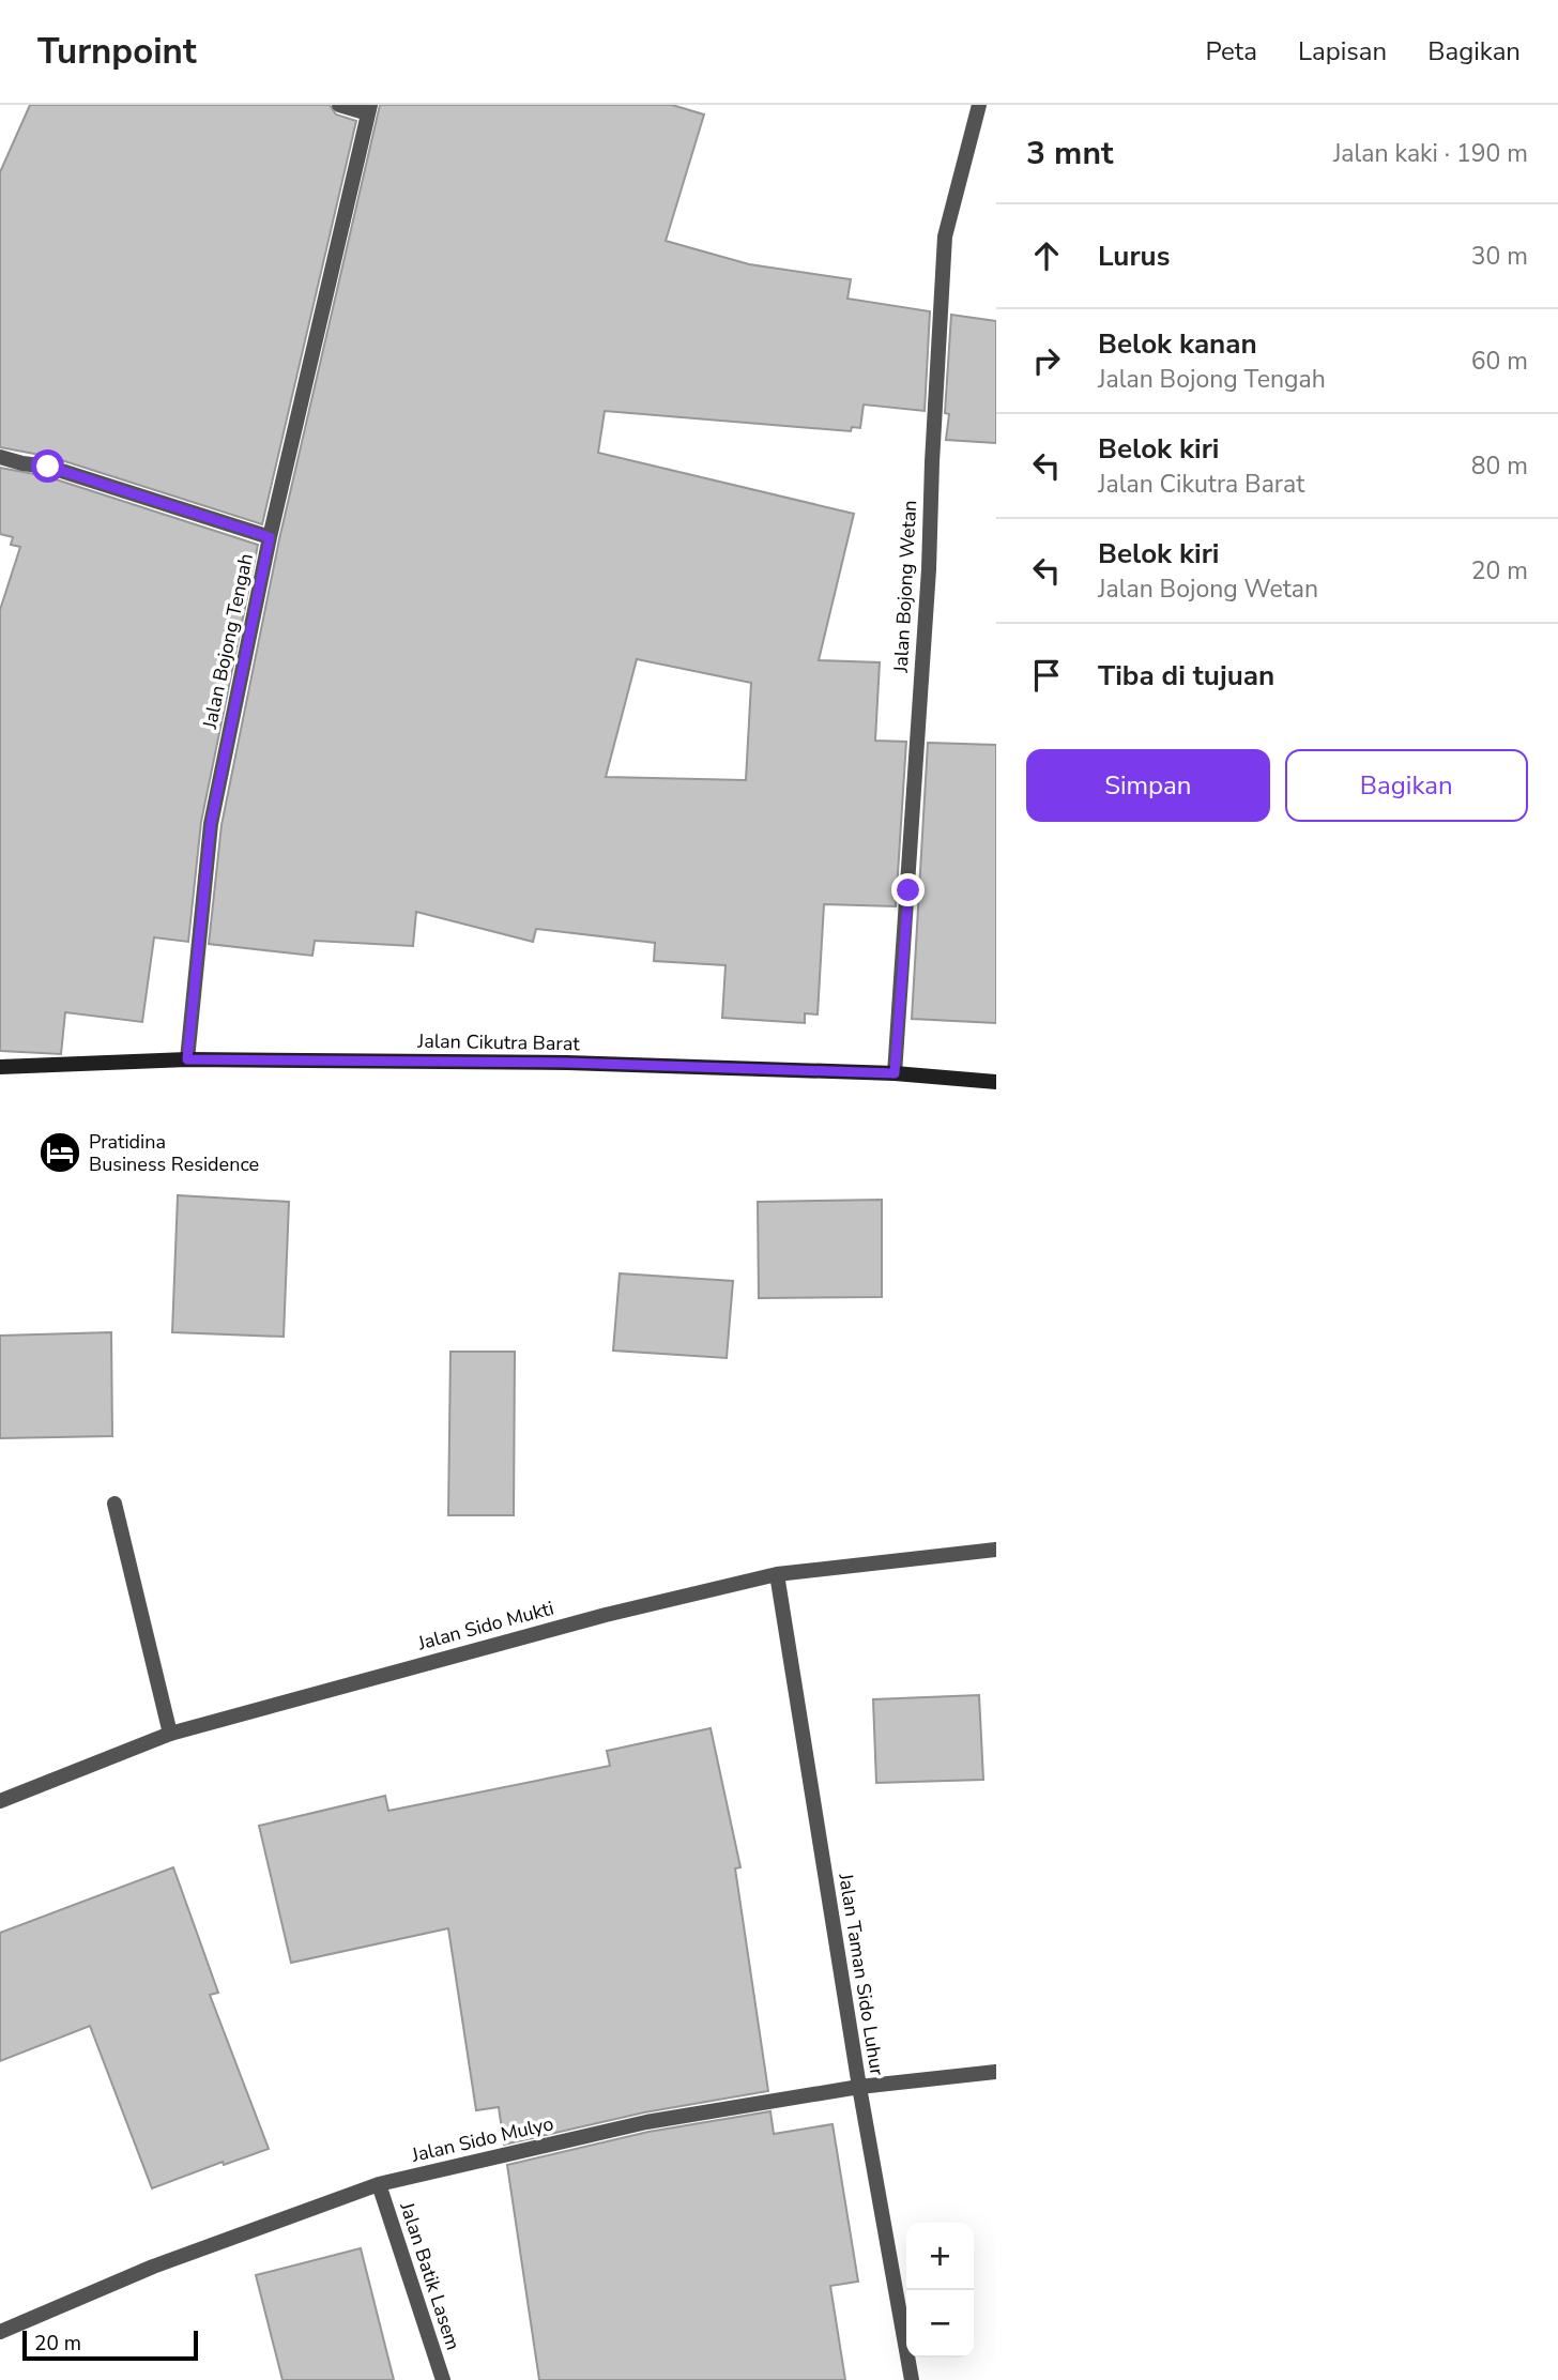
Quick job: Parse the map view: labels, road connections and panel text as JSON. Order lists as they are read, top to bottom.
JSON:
{
  "streets": {
    "main road": ["Jalan Cikutra Barat"],
    "street": [
      "Jalan Bojong Wetan",
      "Jalan Bojong Tengah",
      "Jalan Sido Mukti",
      "Jalan Taman Sido Luhur",
      "Jalan Sido Mulyo",
      "Jalan Batik Lasem"
    ]
  },
  "crossings": [
    ["Jalan Bojong Wetan", "Jalan Cikutra Barat"],
    ["Jalan Bojong Tengah", "Jalan Cikutra Barat"],
    ["Jalan Sido Mukti", "Jalan Taman Sido Luhur"],
    ["Jalan Taman Sido Luhur", "Jalan Sido Mulyo"],
    ["Jalan Sido Mulyo", "Jalan Batik Lasem"]
  ],
  "places": {
    "hotel": ["Pratidina Business Residence"]
  },
  "scale_bar": "20 m",
  "page": {
    "header": "Turnpoint",
    "nav": ["Peta", "Lapisan", "Bagikan"],
    "heading": ["3 mnt", "Jalan kaki · 190 m"],
    "list": [
      ["Lurus", "30 m"],
      ["Belok kanan", "Jalan Bojong Tengah", "60 m"],
      ["Belok kiri", "Jalan Cikutra Barat", "80 m"],
      ["Belok kiri", "Jalan Bojong Wetan", "20 m"],
      "Tiba di tujuan"
    ],
    "buttons": ["Simpan", "Bagikan"],
    "map_buttons": ["+", "−"],
    "scale": "20 m"
  }
}
